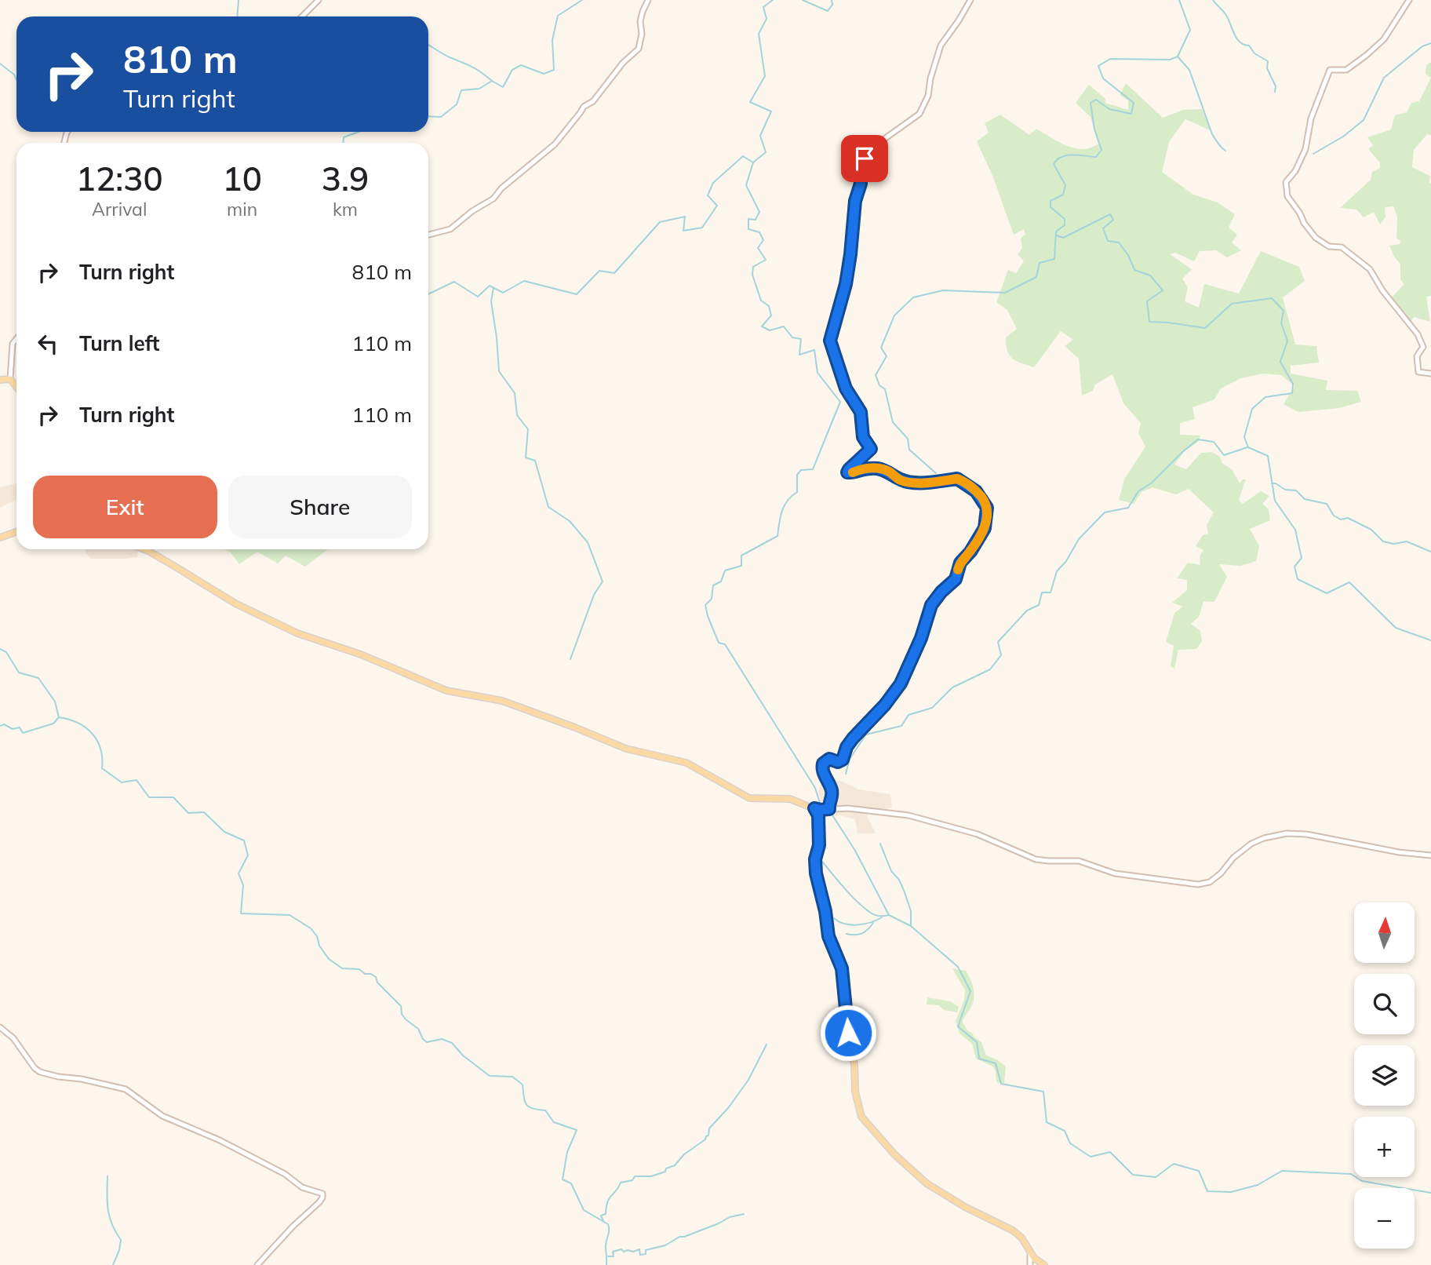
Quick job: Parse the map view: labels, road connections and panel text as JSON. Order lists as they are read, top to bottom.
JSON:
{
  "north": "top",
  "page": {
    "turn": ["810 m", "Turn right"],
    "eta": [
      "12:30",
      "Arrival",
      "10",
      "min",
      "3.9",
      "km"
    ],
    "list": [
      {
        "name": "Turn right",
        "value": "810 m"
      },
      {
        "name": "Turn left",
        "value": "110 m"
      },
      {
        "name": "Turn right",
        "value": "110 m"
      }
    ],
    "buttons": ["Exit", "Share"],
    "map_buttons": ["+", "−"]
  }
}
